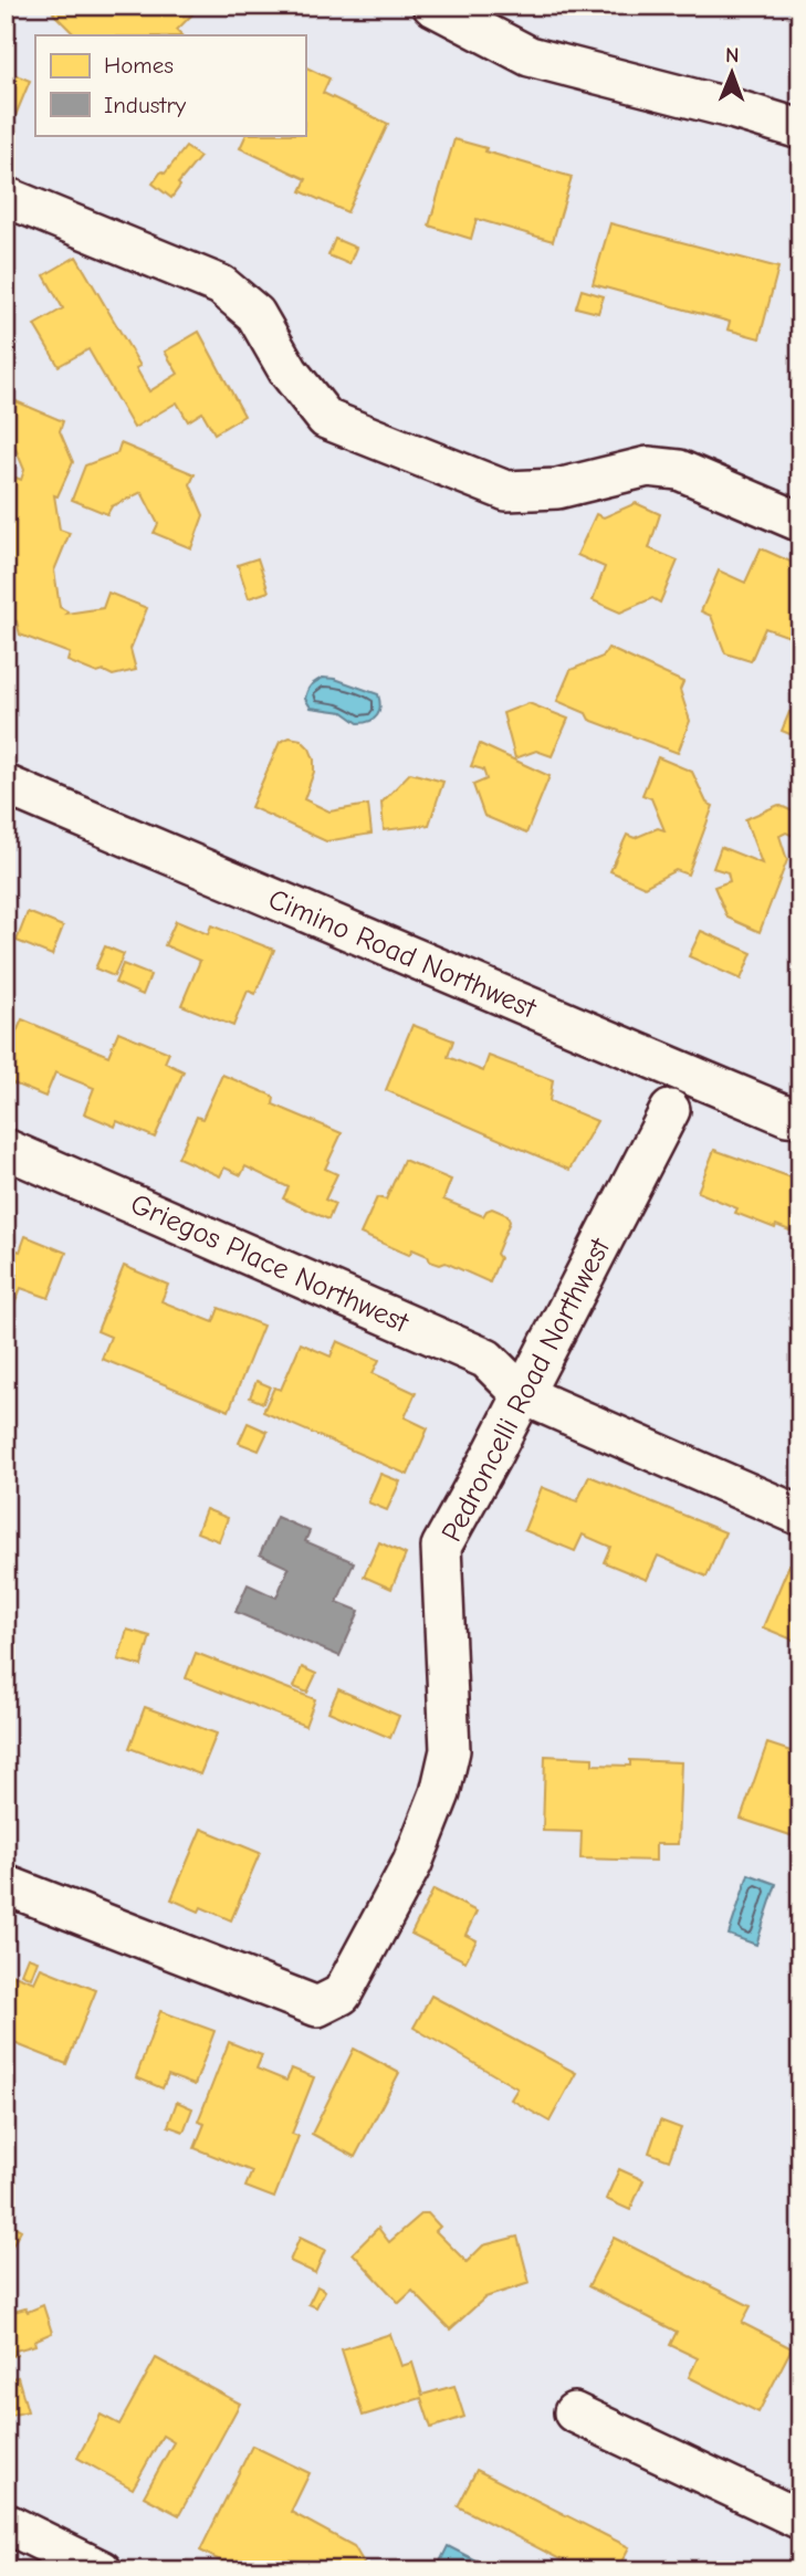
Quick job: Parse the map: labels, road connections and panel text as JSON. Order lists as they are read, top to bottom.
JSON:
{
  "streets": {
    "street": ["Cimino Road Northwest", "Griegos Place Northwest", "Pedroncelli Road Northwest"]
  },
  "crossings": [
    ["Griegos Place Northwest", "Pedroncelli Road Northwest"]
  ],
  "legend": ["Homes", "Industry"],
  "north": "top"
}
